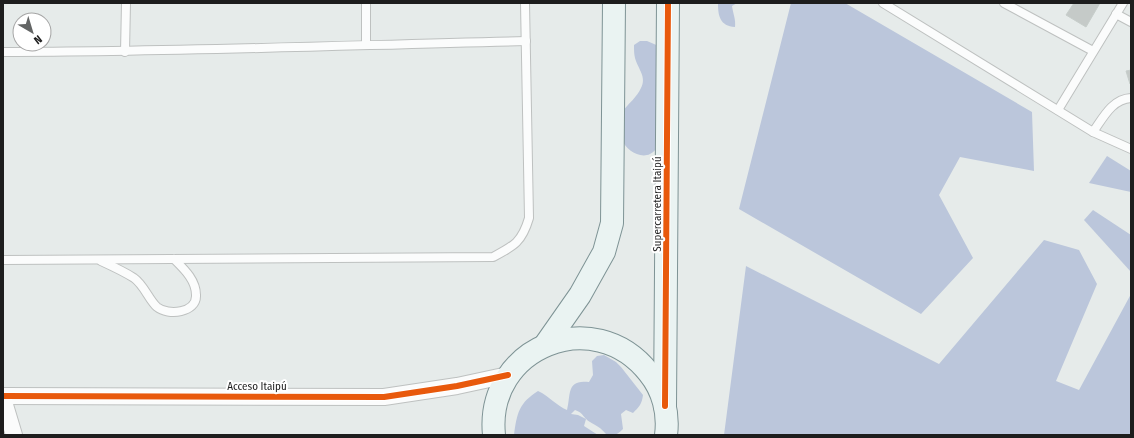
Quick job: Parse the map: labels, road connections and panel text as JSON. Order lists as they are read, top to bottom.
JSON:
{
  "streets": {
    "street": ["Supercarretera Itaipú", "Acceso Itaipú"]
  },
  "crossings": [
    ["Supercarretera Itaipú", "Acceso Itaipú"]
  ],
  "north": "bottom right"
}
